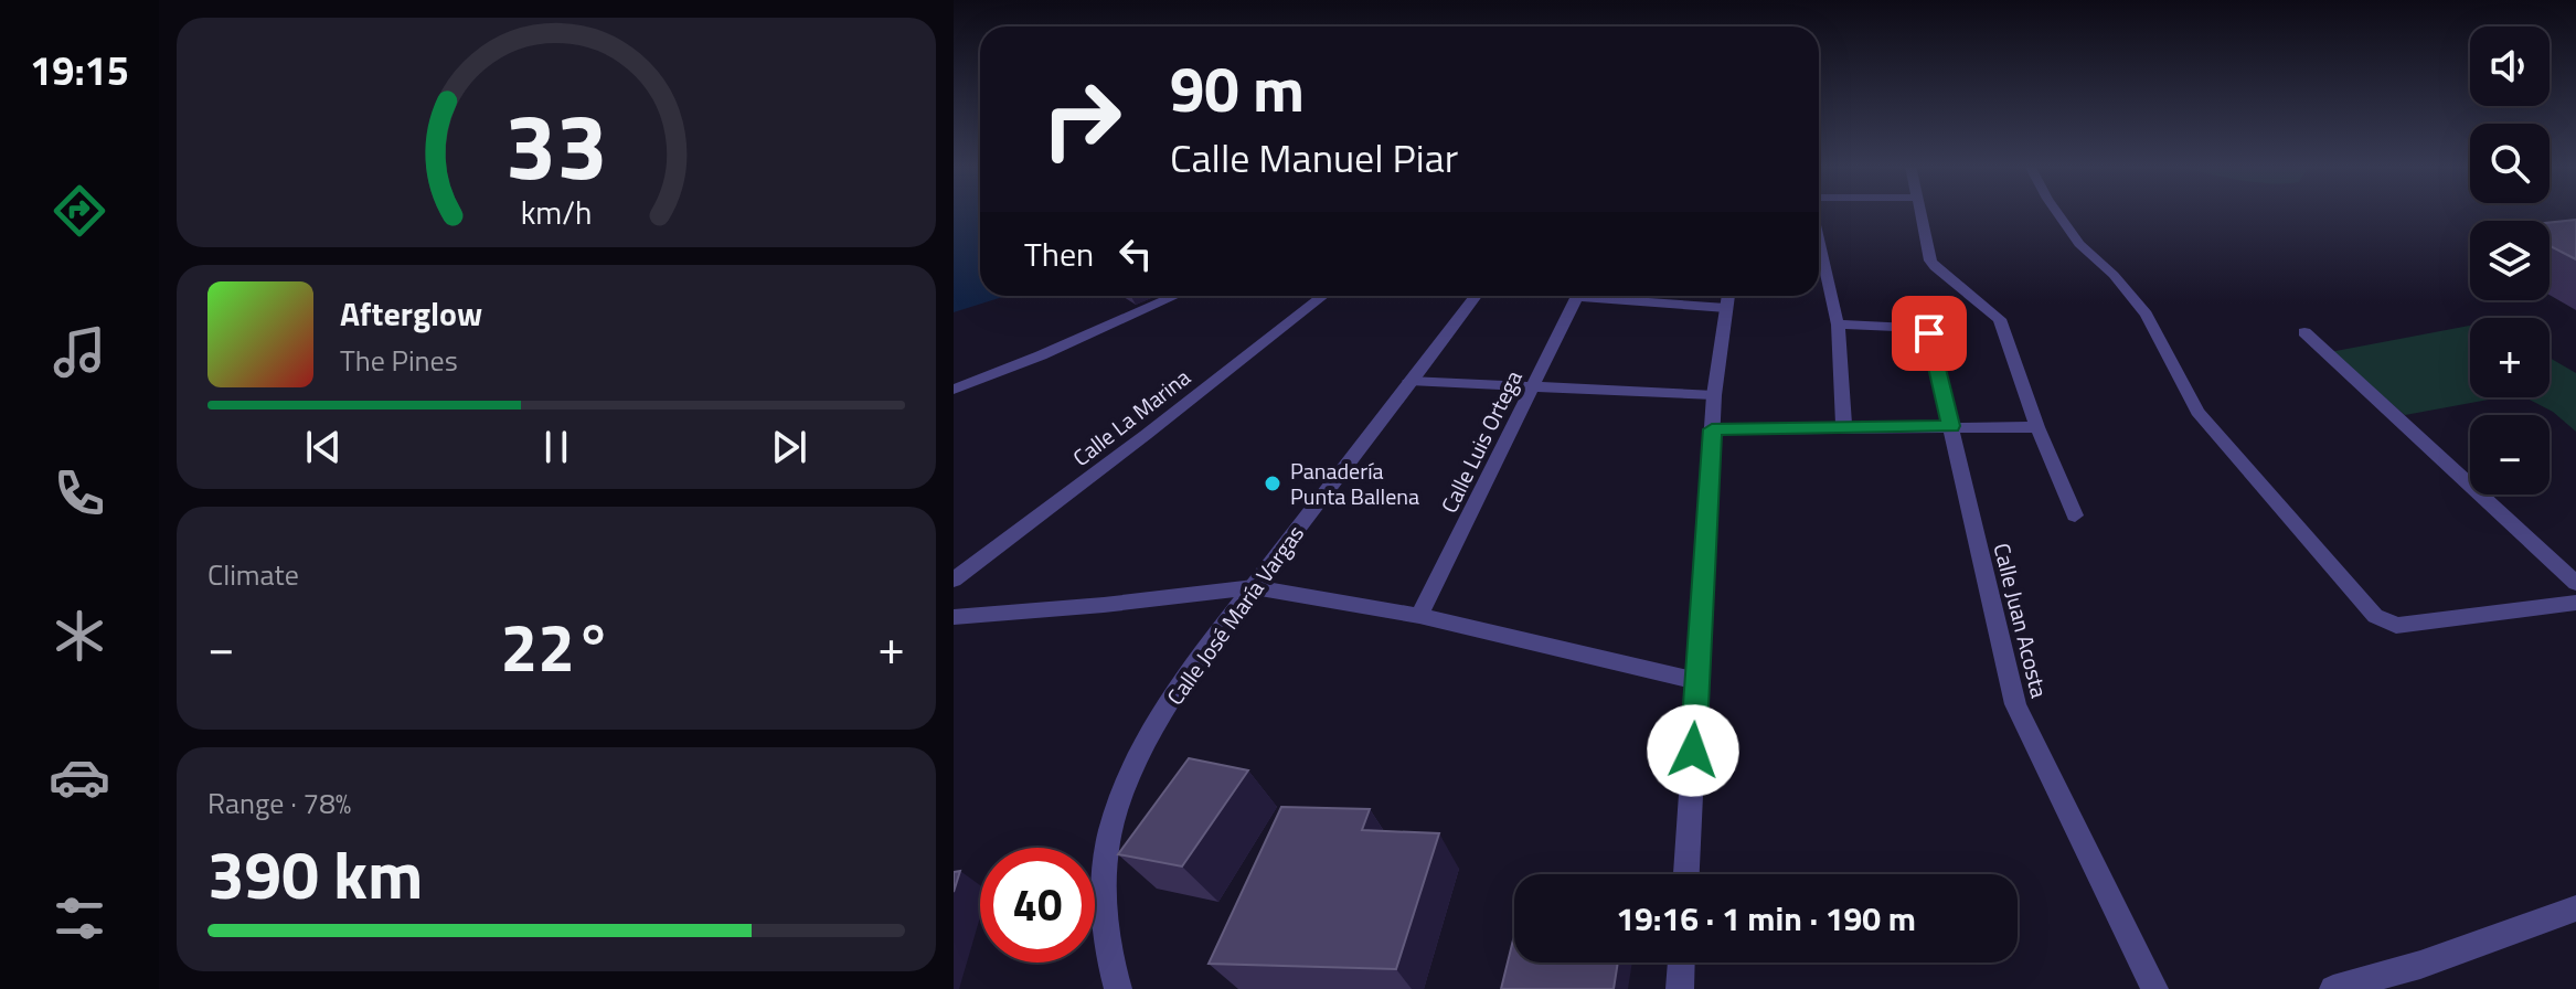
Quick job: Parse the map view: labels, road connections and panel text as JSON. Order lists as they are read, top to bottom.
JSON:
{
  "streets": {
    "street": [
      "Calle La Marina",
      "Calle Luis Ortega",
      "Calle José María Vargas",
      "Calle Juan Acosta"
    ]
  },
  "places": ["Panadería Punta Ballena"],
  "page": {
    "tabs": "19:15",
    "map_buttons": ["+", "−"],
    "turn": ["90 m", "Calle Manuel Piar"],
    "then": "Then",
    "song": ["Afterglow", "The Pines"],
    "tile": [
      "Climate",
      ["Range · 78%", "390 km"]
    ],
    "heat": ["−", "22°", "+"],
    "limit": "40",
    "trip": "19:16 · 1 min · 190 m",
    "gauge": ["33", "km/h"]
  }
}
